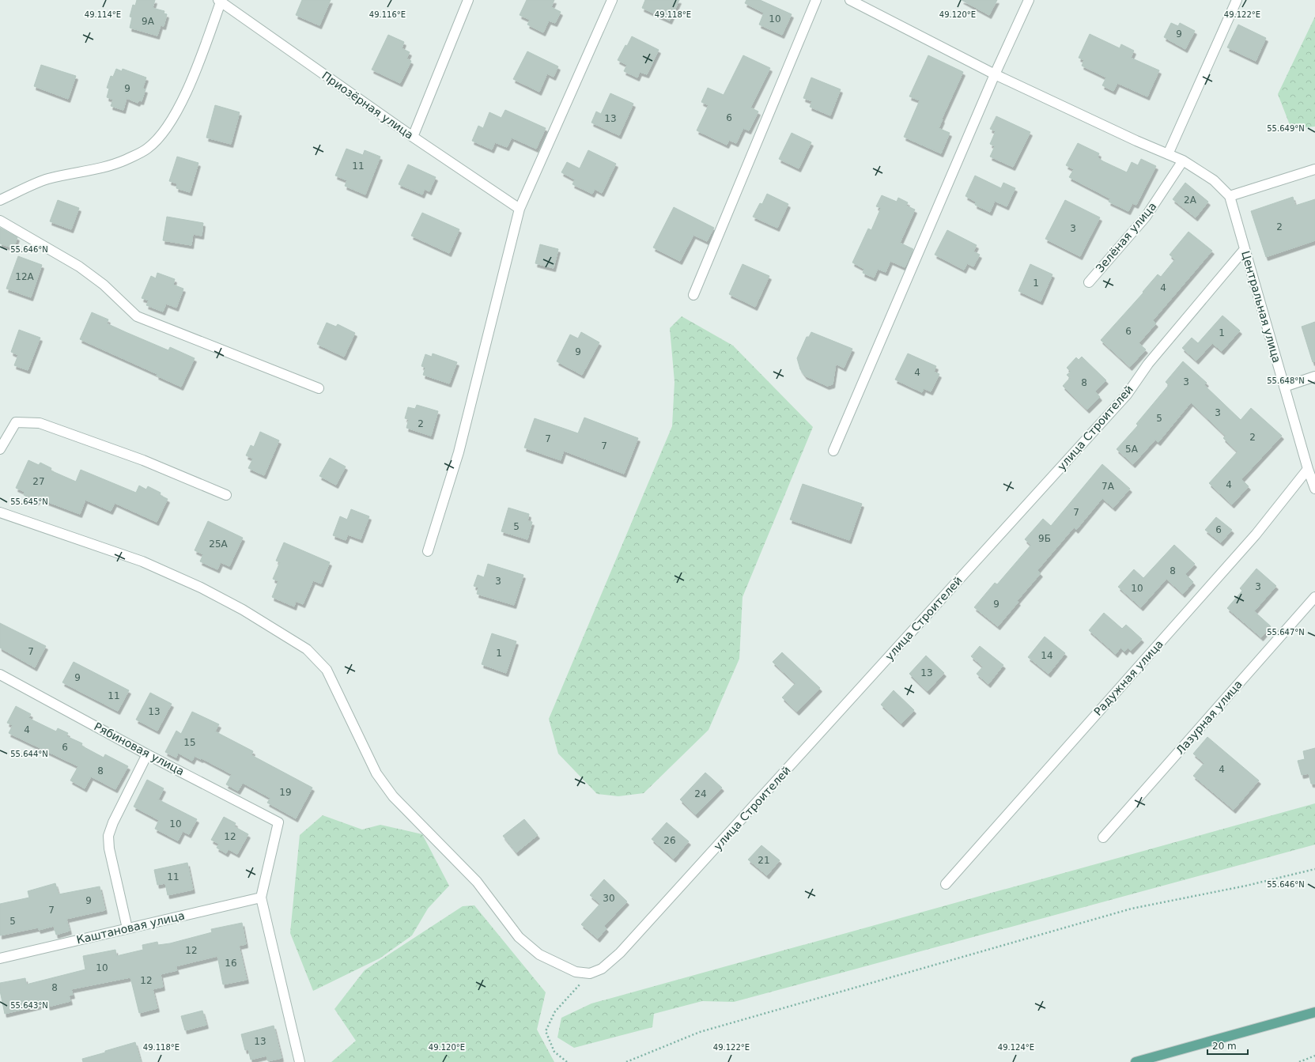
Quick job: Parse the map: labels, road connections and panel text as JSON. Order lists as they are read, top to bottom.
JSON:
{
  "streets": {
    "street": [
      "Приозёрная улица",
      "Зелёная улица",
      "Центральная улица",
      "улица Строителей",
      "Радужная улица",
      "Лазурная улица",
      "Рябиновая улица",
      "Каштановая улица"
    ]
  },
  "crossings": [
    ["Центральная улица", "улица Строителей"],
    ["Центральная улица", "Радужная улица"],
    ["Рябиновая улица", "Каштановая улица"]
  ],
  "house_numbers": [
    "10",
    "9А",
    "9",
    "9",
    "6",
    "13",
    "11",
    "2А",
    "2",
    "3",
    "12А",
    "1",
    "4",
    "6",
    "1",
    "9",
    "4",
    "3",
    "8",
    "3",
    "5",
    "2",
    "2",
    "7",
    "7",
    "5А",
    "27",
    "4",
    "7А",
    "7",
    "5",
    "6",
    "9Б",
    "25А",
    "8",
    "3",
    "3",
    "10",
    "9",
    "7",
    "1",
    "14",
    "13",
    "9",
    "11",
    "13",
    "4",
    "15",
    "6",
    "4",
    "8",
    "19",
    "24",
    "10",
    "12",
    "26",
    "21",
    "11",
    "30",
    "9",
    "7",
    "5",
    "12",
    "16",
    "10",
    "12",
    "8",
    "13"
  ],
  "scale_bar": "20 m",
  "coordinates": [
    "49.114°E",
    "49.116°E",
    "49.118°E",
    "49.120°E",
    "49.122°E",
    "55.649°N",
    "55.646°N",
    "55.648°N",
    "55.645°N",
    "55.647°N",
    "55.644°N",
    "55.643°N",
    "49.124°E"
  ]
}
